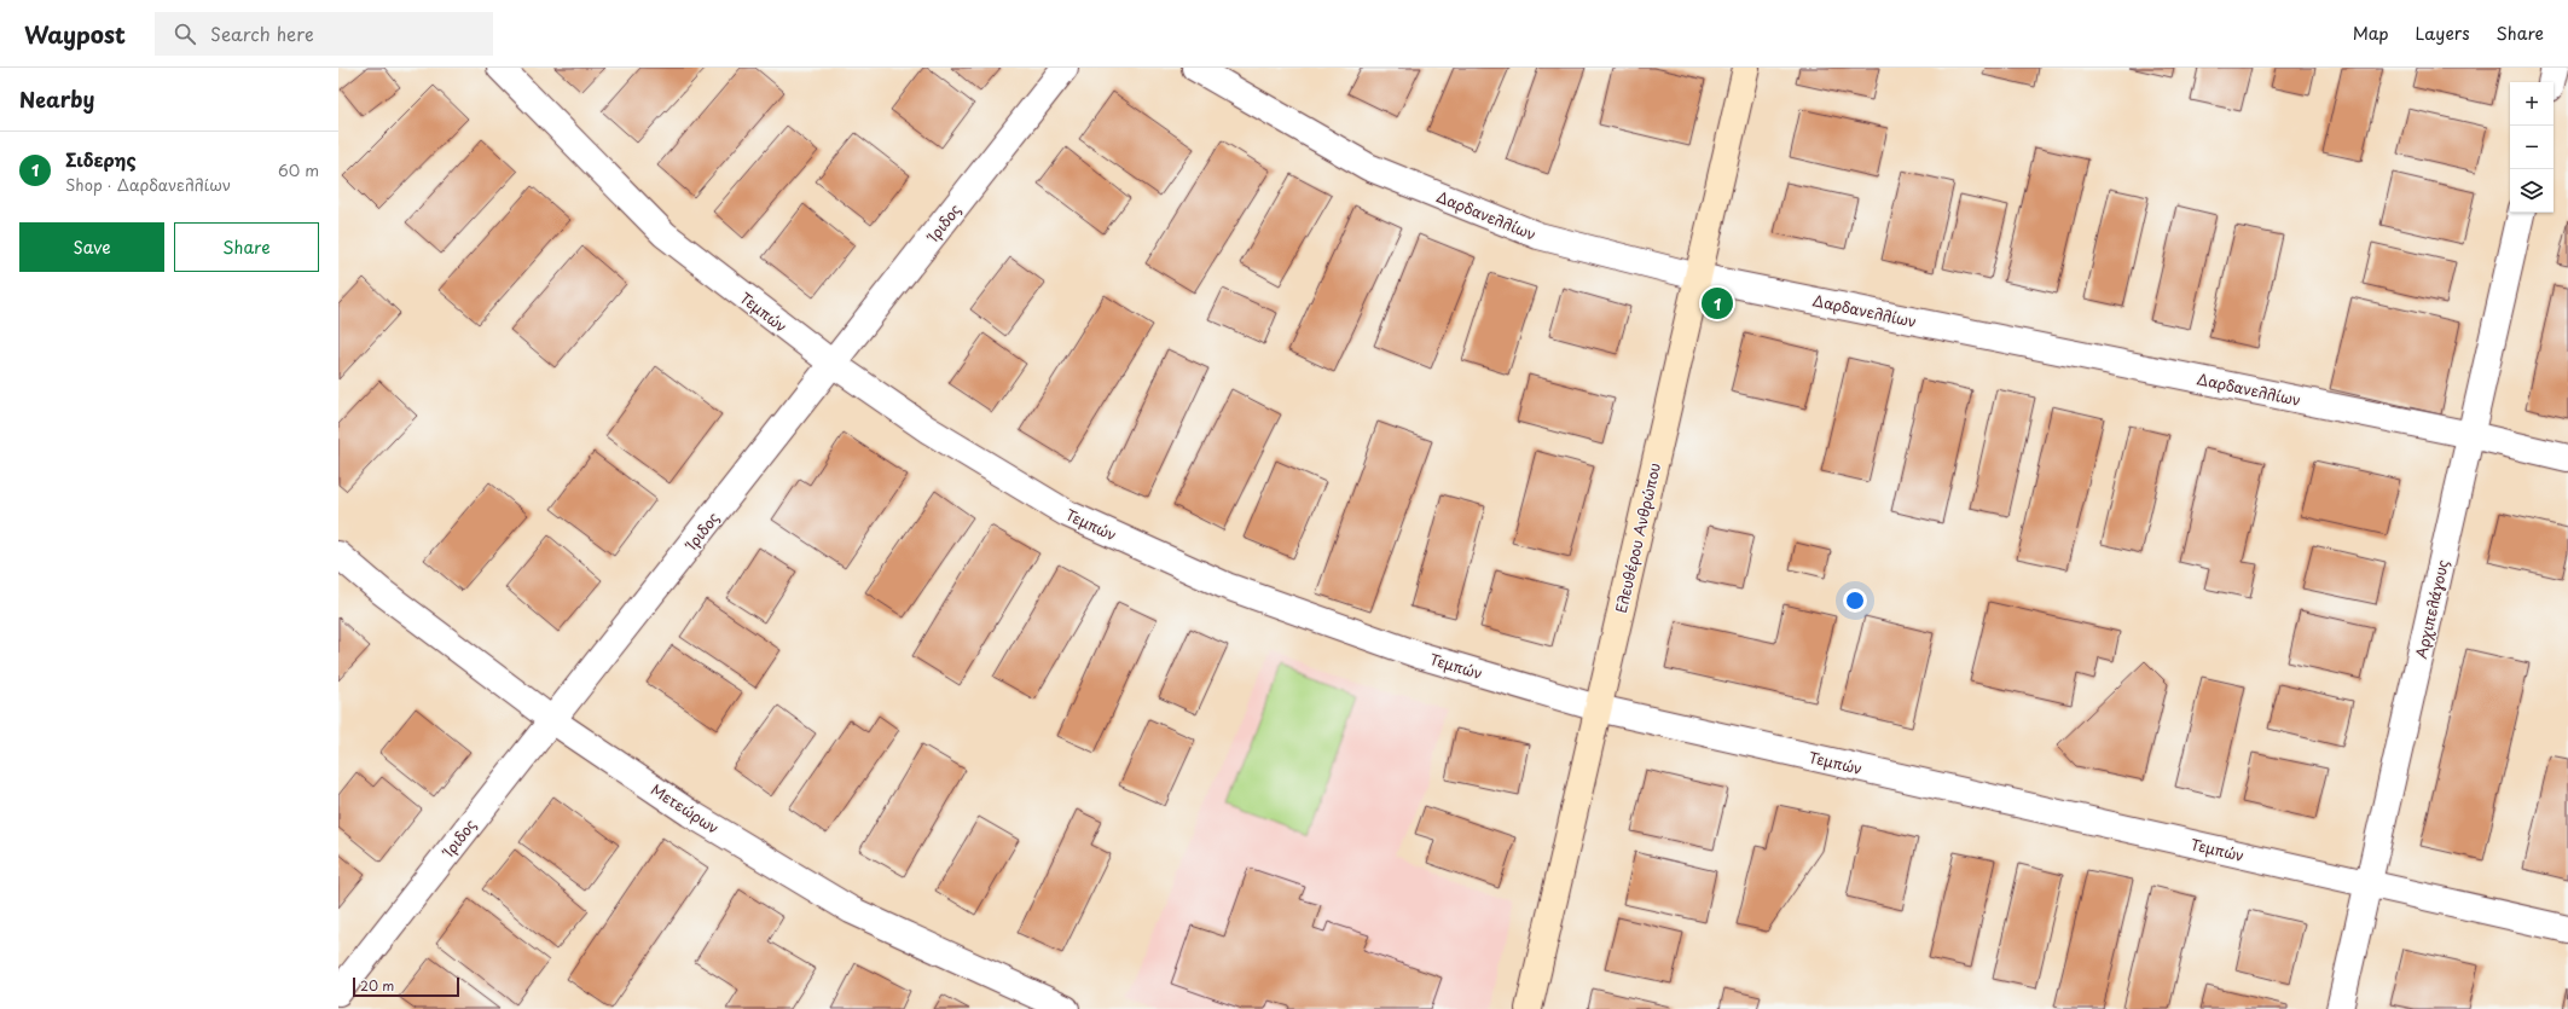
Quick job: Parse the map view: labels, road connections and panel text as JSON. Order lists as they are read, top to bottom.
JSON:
{
  "streets": {
    "street": [
      "Δαρδανελλίων",
      "Ίριδος",
      "Τεμπών",
      "Ελευθέρου Ανθρώπου",
      "Αρχιπελάγους",
      "Μετεώρων"
    ]
  },
  "crossings": [
    ["Δαρδανελλίων", "Ελευθέρου Ανθρώπου"],
    ["Δαρδανελλίων", "Αρχιπελάγους"],
    ["Ίριδος", "Τεμπών"],
    ["Ίριδος", "Μετεώρων"],
    ["Τεμπών", "Ελευθέρου Ανθρώπου"],
    ["Τεμπών", "Αρχιπελάγους"]
  ],
  "scale_bar": "20 m",
  "page": {
    "header": "Waypost",
    "search": "Search here",
    "nav": ["Map", "Layers", "Share"],
    "heading": "Nearby",
    "map_buttons": ["+", "−"],
    "list": [
      {
        "mark": "1",
        "name": "Σιδερης",
        "note": "Shop · Δαρδανελλίων",
        "value": "60 m"
      }
    ],
    "buttons": ["Save", "Share"],
    "pins": "1",
    "scale": "20 m"
  }
}
